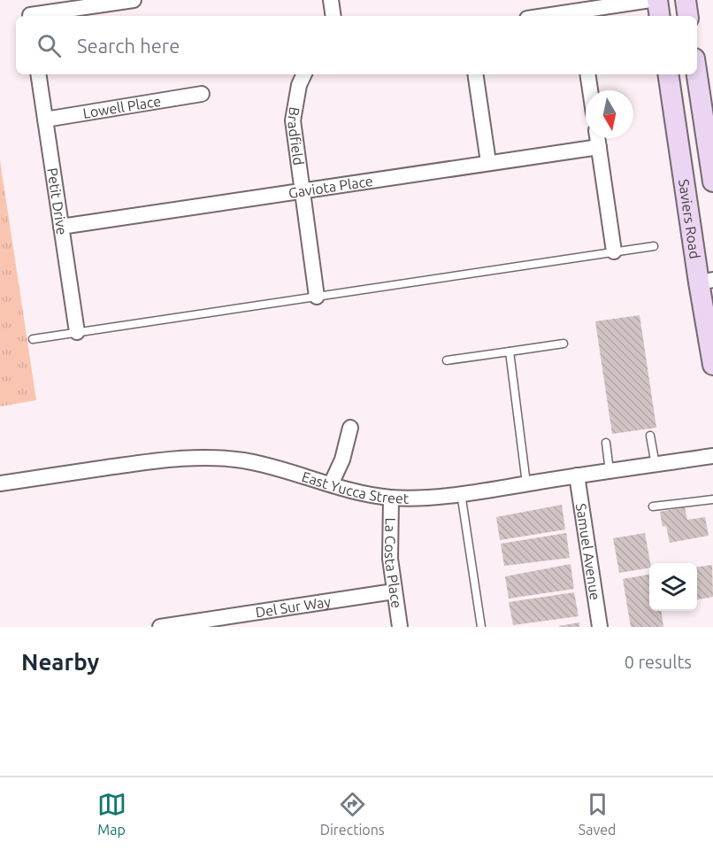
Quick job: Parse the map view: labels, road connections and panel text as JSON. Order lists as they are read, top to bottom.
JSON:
{
  "streets": {
    "main road": ["Saviers Road"],
    "street": [
      "Lowell Place",
      "Bradfield",
      "Gaviota Place",
      "Petit Drive",
      "East Yucca Street",
      "Samuel Avenue",
      "La Costa Place",
      "Del Sur Way"
    ]
  },
  "crossings": [
    ["Lowell Place", "Petit Drive"],
    ["Bradfield", "Gaviota Place"],
    ["Gaviota Place", "Petit Drive"],
    ["East Yucca Street", "Samuel Avenue"],
    ["East Yucca Street", "La Costa Place"],
    ["La Costa Place", "Del Sur Way"]
  ],
  "north": "bottom",
  "page": {
    "search": "Search here",
    "heading": ["Nearby", "0 results"],
    "nav": ["Map", "Directions", "Saved"]
  }
}
